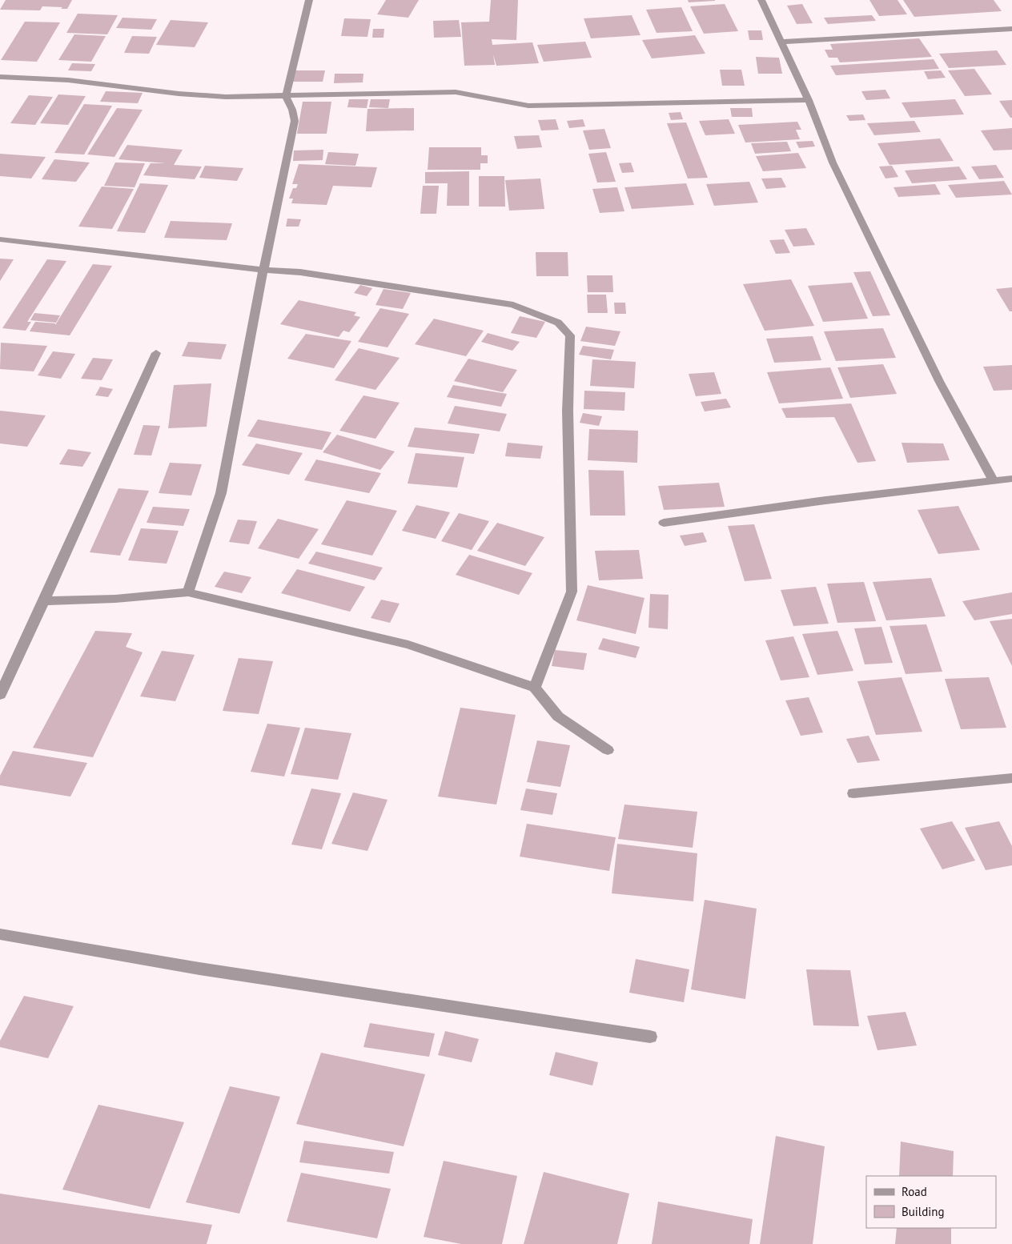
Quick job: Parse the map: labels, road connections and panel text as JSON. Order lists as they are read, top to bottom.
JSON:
{
  "legend": ["Road", "Building"]
}
